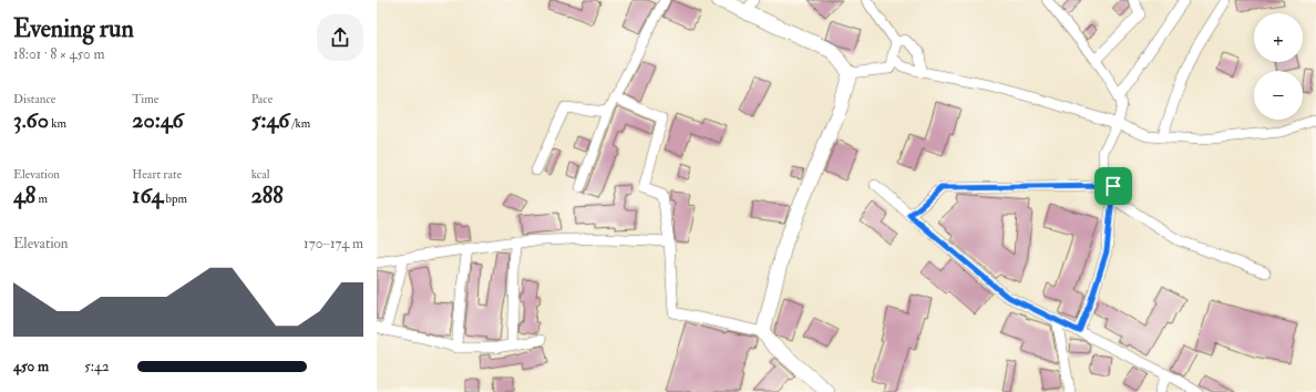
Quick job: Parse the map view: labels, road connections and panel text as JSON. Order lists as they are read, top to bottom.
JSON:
{
  "page": {
    "heading": ["Evening run", "18:01 · 8 × 450 m"],
    "map_buttons": ["+", "−"],
    "stats": [
      ["Distance", "3.60 km"],
      ["Time", "20:46"],
      ["Pace", "5:46 /km"],
      ["Elevation", "48 m"],
      ["Heart rate", "164 bpm"],
      ["kcal", "288"]
    ],
    "chart": ["Elevation", "170–174 m"],
    "list": [
      {
        "name": "450 m",
        "note": "5:42"
      }
    ]
  }
}
